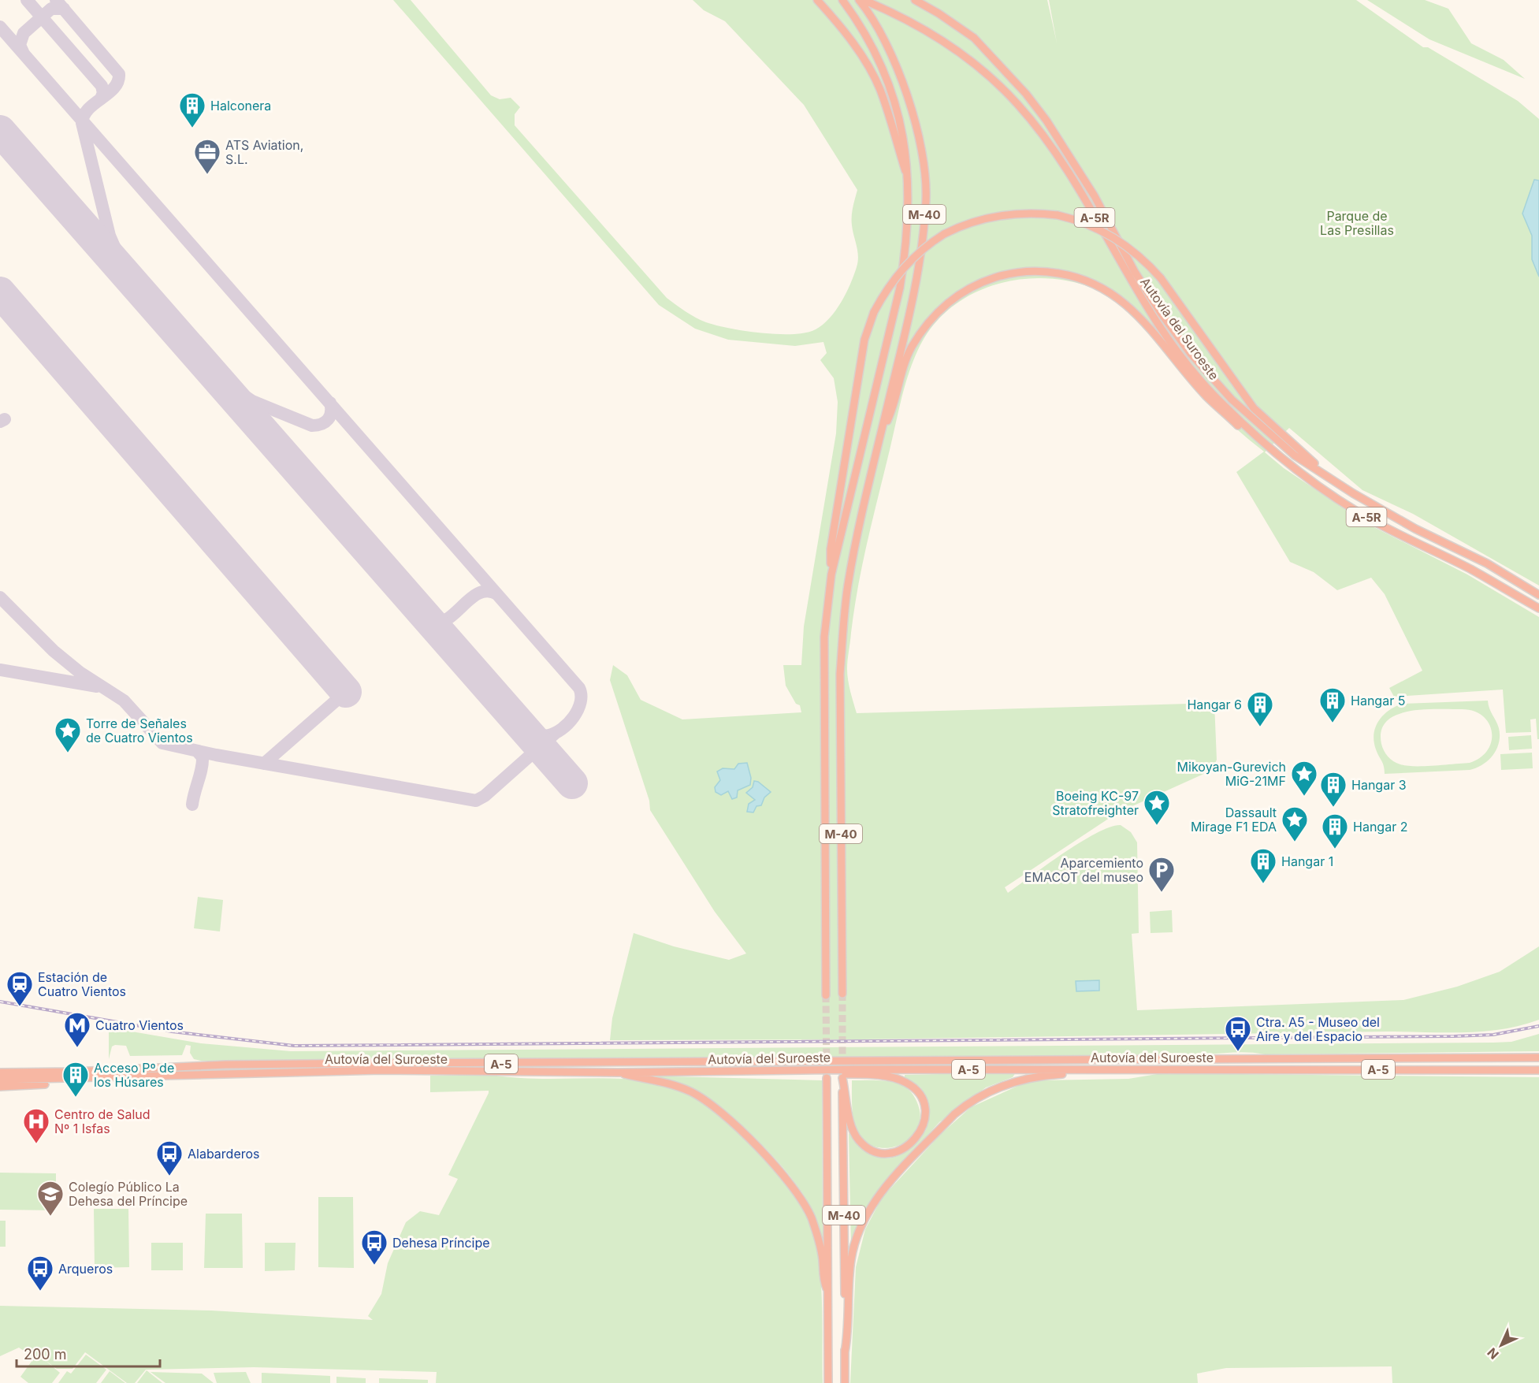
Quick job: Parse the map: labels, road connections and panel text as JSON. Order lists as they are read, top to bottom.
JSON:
{
  "streets": {
    "highway": [
      "M-40",
      "A-5R",
      "Autovía del Suroeste",
      "A-5"
    ]
  },
  "crossings": [
    ["M-40", "Autovía del Suroeste"]
  ],
  "parks": ["Parque de Las Presillas"],
  "places": {
    "building": [
      "Halconera",
      "Hangar 5",
      "Hangar 6",
      "Hangar 3",
      "Hangar 2",
      "Hangar 1",
      "Acceso Pº de los Húsares"
    ],
    "office": ["ATS Aviation, S.L."],
    "place": [
      "Torre de Señales de Cuatro Vientos",
      "Mikoyan-Gurevich MiG-21MF",
      "Boeing KC-97 Stratofreighter",
      "Dassault Mirage F1 EDA"
    ],
    "parking": ["Aparcemiento EMACOT del museo"],
    "station": ["Estación de Cuatro Vientos"],
    "metro station": ["Cuatro Vientos"],
    "bus stop": [
      "Ctra. A5 - Museo del Aire y del Espacio",
      "Alabarderos",
      "Dehesa Príncipe",
      "Arqueros"
    ],
    "hospital": ["Centro de Salud Nº 1 Isfas"],
    "school or university": ["Colegío Público La Dehesa del Príncipe"]
  },
  "scale_bar": "200 m",
  "north": "bottom left"
}
